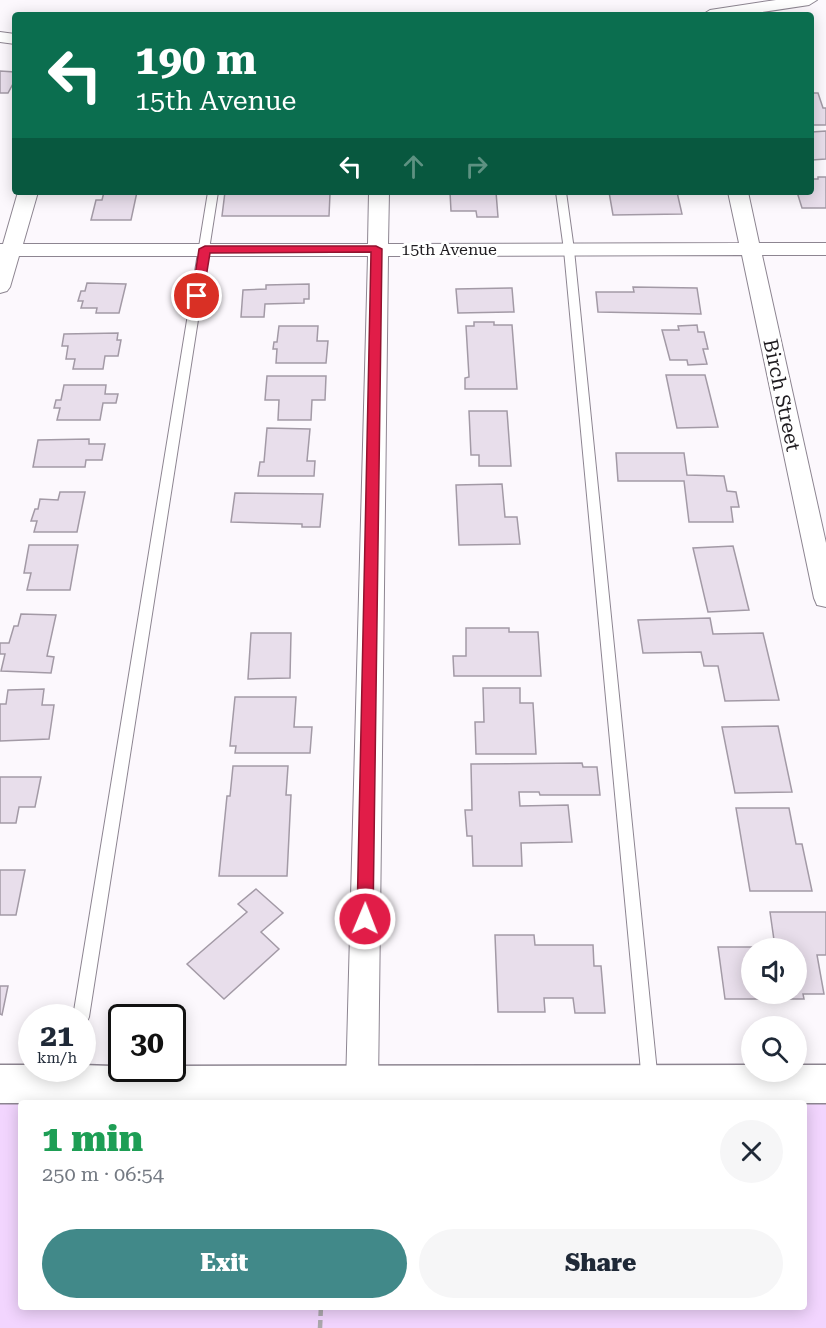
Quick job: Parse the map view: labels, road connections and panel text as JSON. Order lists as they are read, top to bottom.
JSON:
{
  "streets": {
    "street": ["15th Avenue", "Birch Street"]
  },
  "crossings": [
    ["15th Avenue", "Birch Street"]
  ],
  "page": {
    "turn": ["190 m", "15th Avenue"],
    "speed": "21 km/h",
    "limit": "30",
    "heading": ["1 min", "250 m · 06:54"],
    "buttons": ["Exit", "Share"]
  }
}
